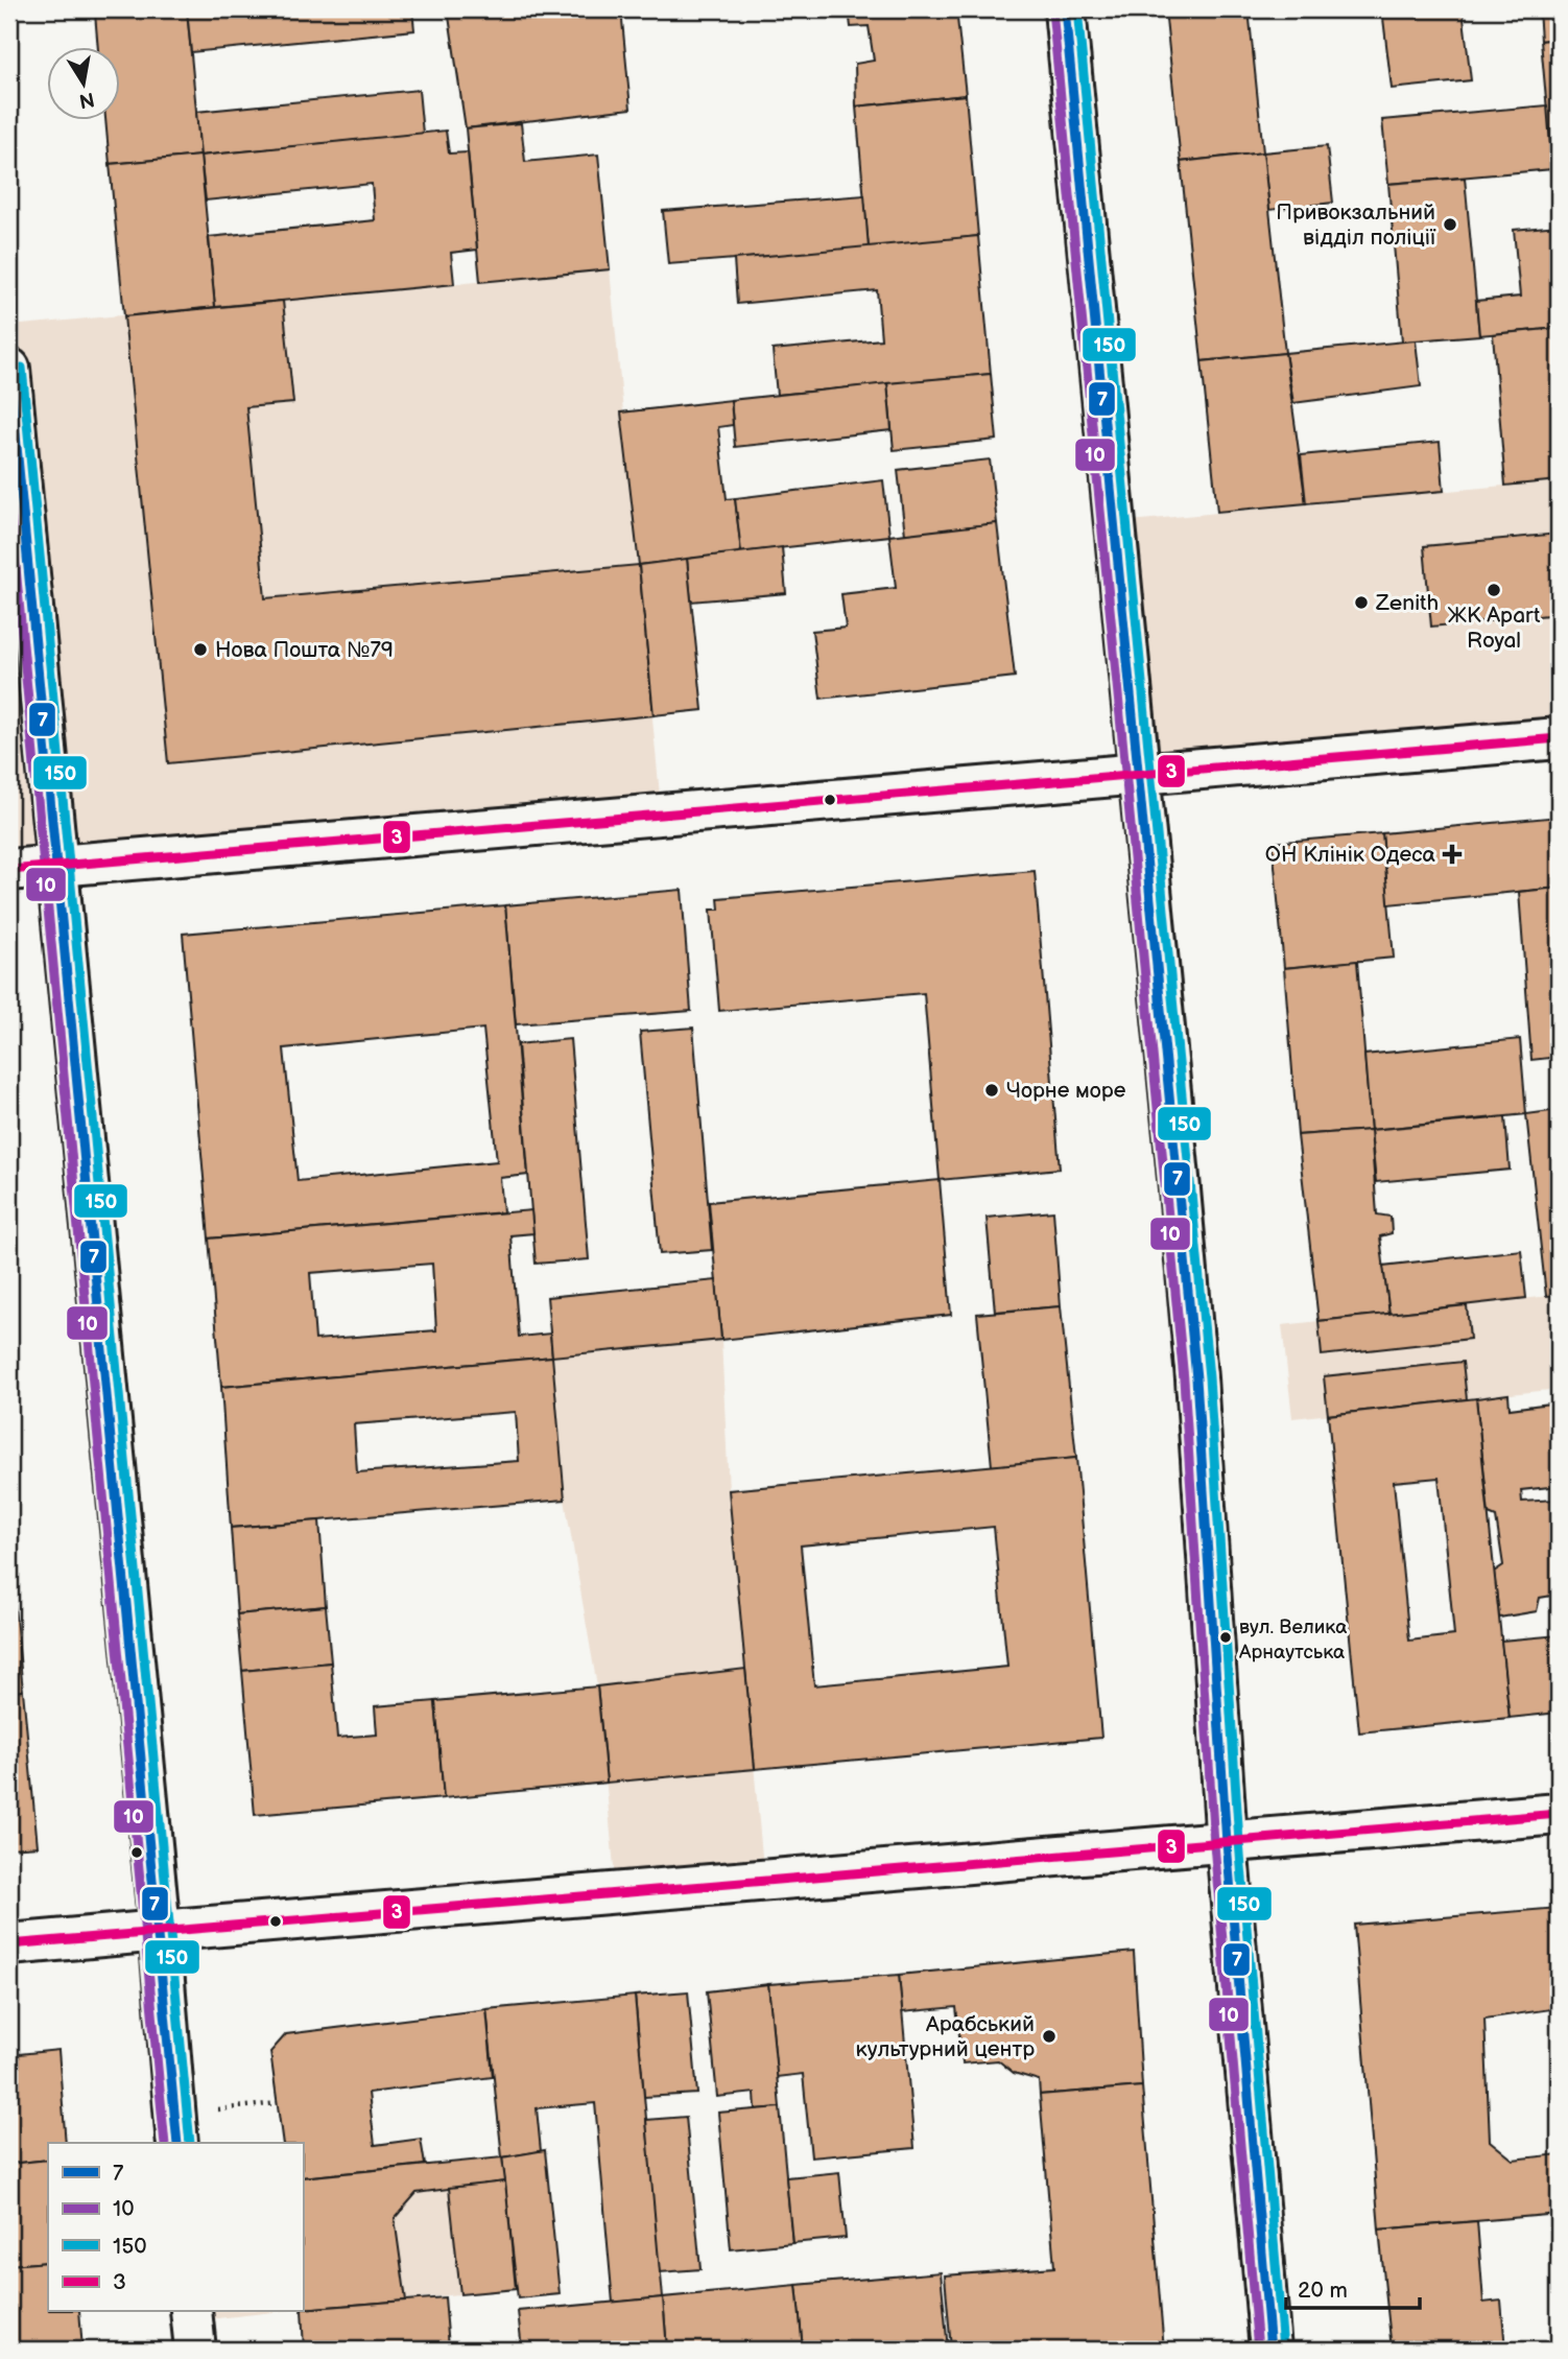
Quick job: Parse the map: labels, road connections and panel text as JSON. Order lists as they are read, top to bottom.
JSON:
{
  "places": {
    "other": [
      "Привокзальний відділ поліції",
      "ЖК Apart Royal",
      "Zenith",
      "Нова Пошта №79",
      "Чорне море",
      "вул. Велика Арнаутська",
      "Арабський культурний центр"
    ],
    "health": ["ОН Клінік Одеса"]
  },
  "lines": [
    "transit line 7",
    "transit line 150",
    "transit line 10",
    "transit line 3"
  ],
  "legend": [
    "7",
    "10",
    "150",
    "3"
  ],
  "scale_bar": "20 m",
  "north": "bottom"
}
